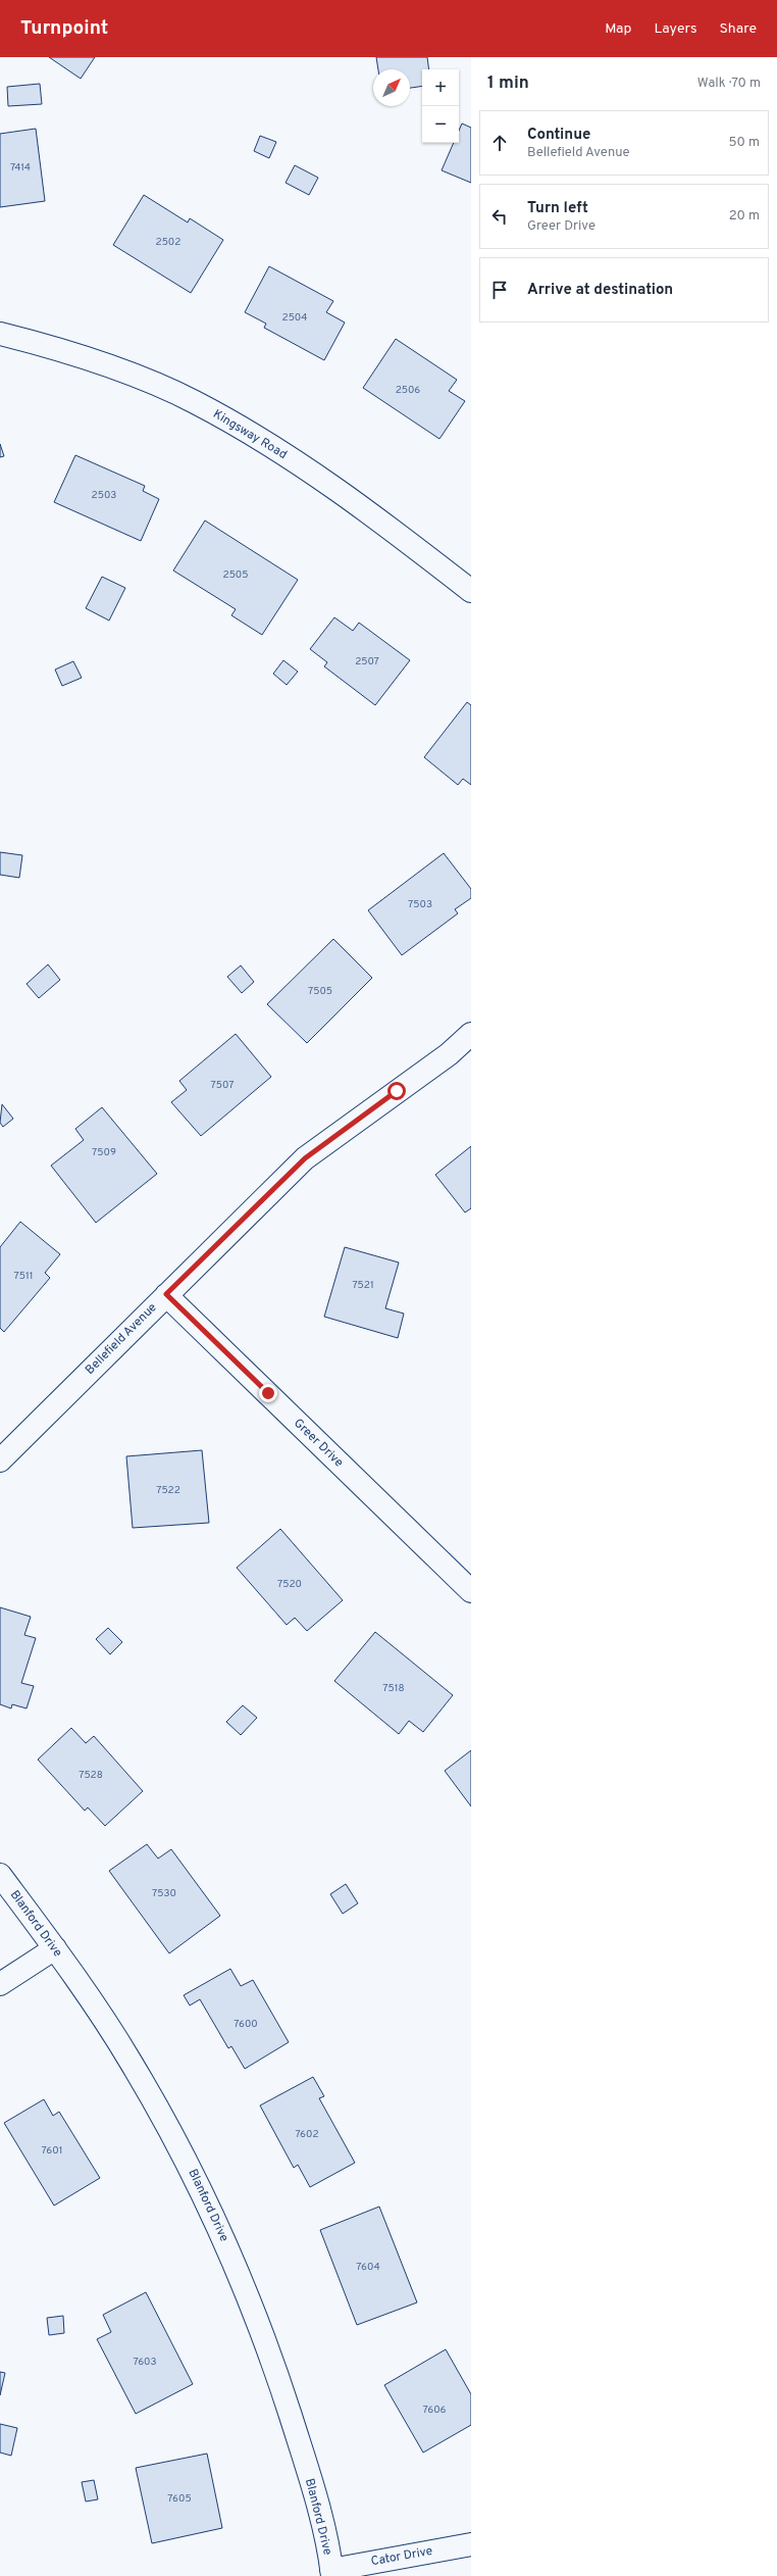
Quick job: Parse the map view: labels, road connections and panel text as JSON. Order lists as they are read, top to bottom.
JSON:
{
  "streets": {
    "street": [
      "Kingsway Road",
      "Bellefield Avenue",
      "Greer Drive",
      "Blanford Drive",
      "Cator Drive"
    ]
  },
  "crossings": [
    ["Bellefield Avenue", "Greer Drive"],
    ["Blanford Drive", "Cator Drive"]
  ],
  "house_numbers": [
    "7414",
    "2502",
    "2504",
    "2506",
    "2503",
    "2505",
    "2507",
    "7503",
    "7505",
    "7507",
    "7509",
    "7511",
    "7521",
    "7522",
    "7520",
    "7518",
    "7528",
    "7530",
    "7600",
    "7602",
    "7601",
    "7604",
    "7603",
    "7606",
    "7605"
  ],
  "north": "top right",
  "page": {
    "header": "Turnpoint",
    "nav": ["Map", "Layers", "Share"],
    "heading": ["1 min", "Walk · 70 m"],
    "map_buttons": ["+", "−"],
    "list": [
      ["Continue", "Bellefield Avenue", "50 m"],
      ["Turn left", "Greer Drive", "20 m"],
      "Arrive at destination"
    ]
  }
}
